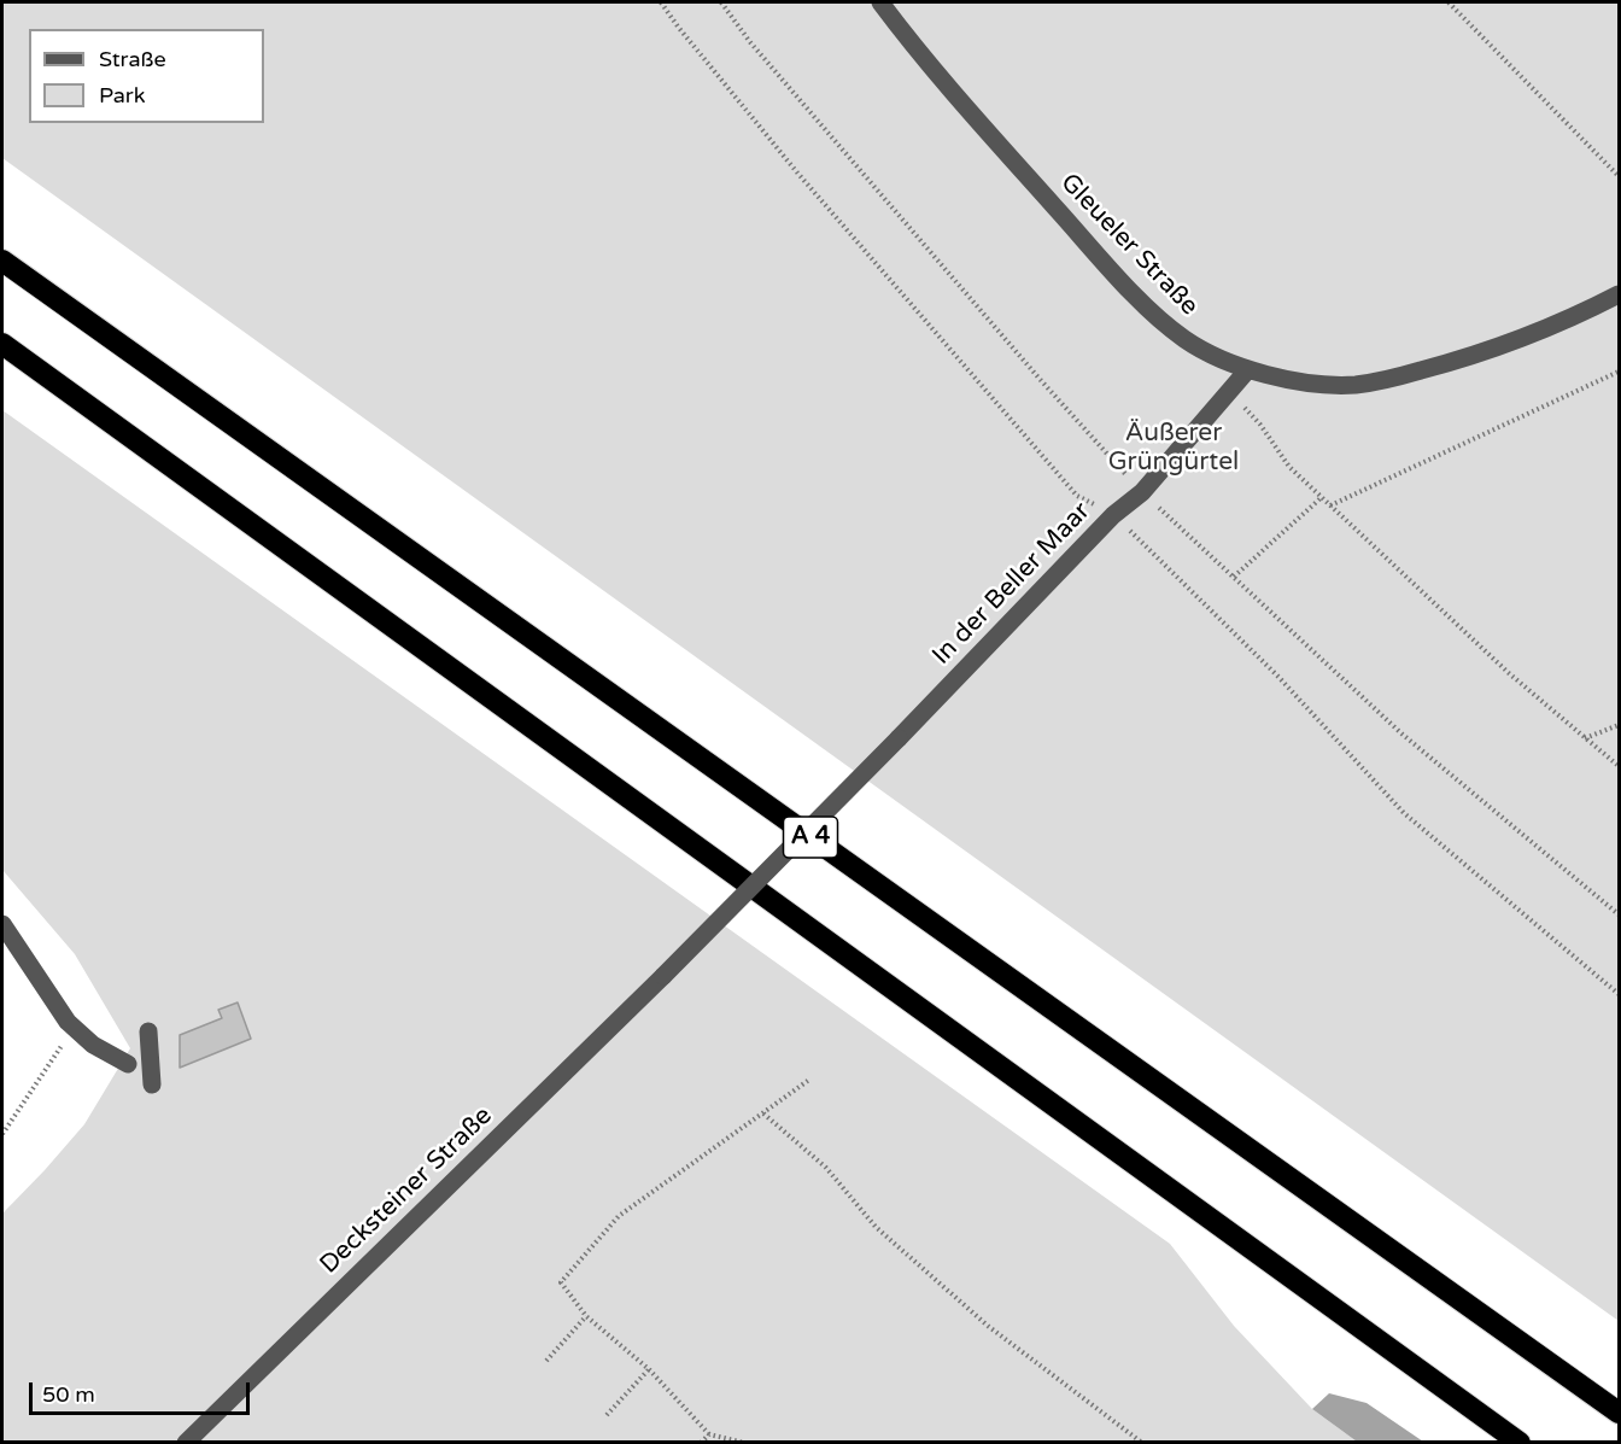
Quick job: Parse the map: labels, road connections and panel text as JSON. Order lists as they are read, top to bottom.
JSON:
{
  "streets": {
    "highway": ["A 4"],
    "street": ["Gleueler Straße", "In der Beller Maar", "Decksteiner Straße"]
  },
  "crossings": [
    ["Gleueler Straße", "In der Beller Maar"],
    ["In der Beller Maar", "Decksteiner Straße"]
  ],
  "parks": ["Äußerer Grüngürtel"],
  "legend": ["Straße", "Park"],
  "scale_bar": "50 m"
}
